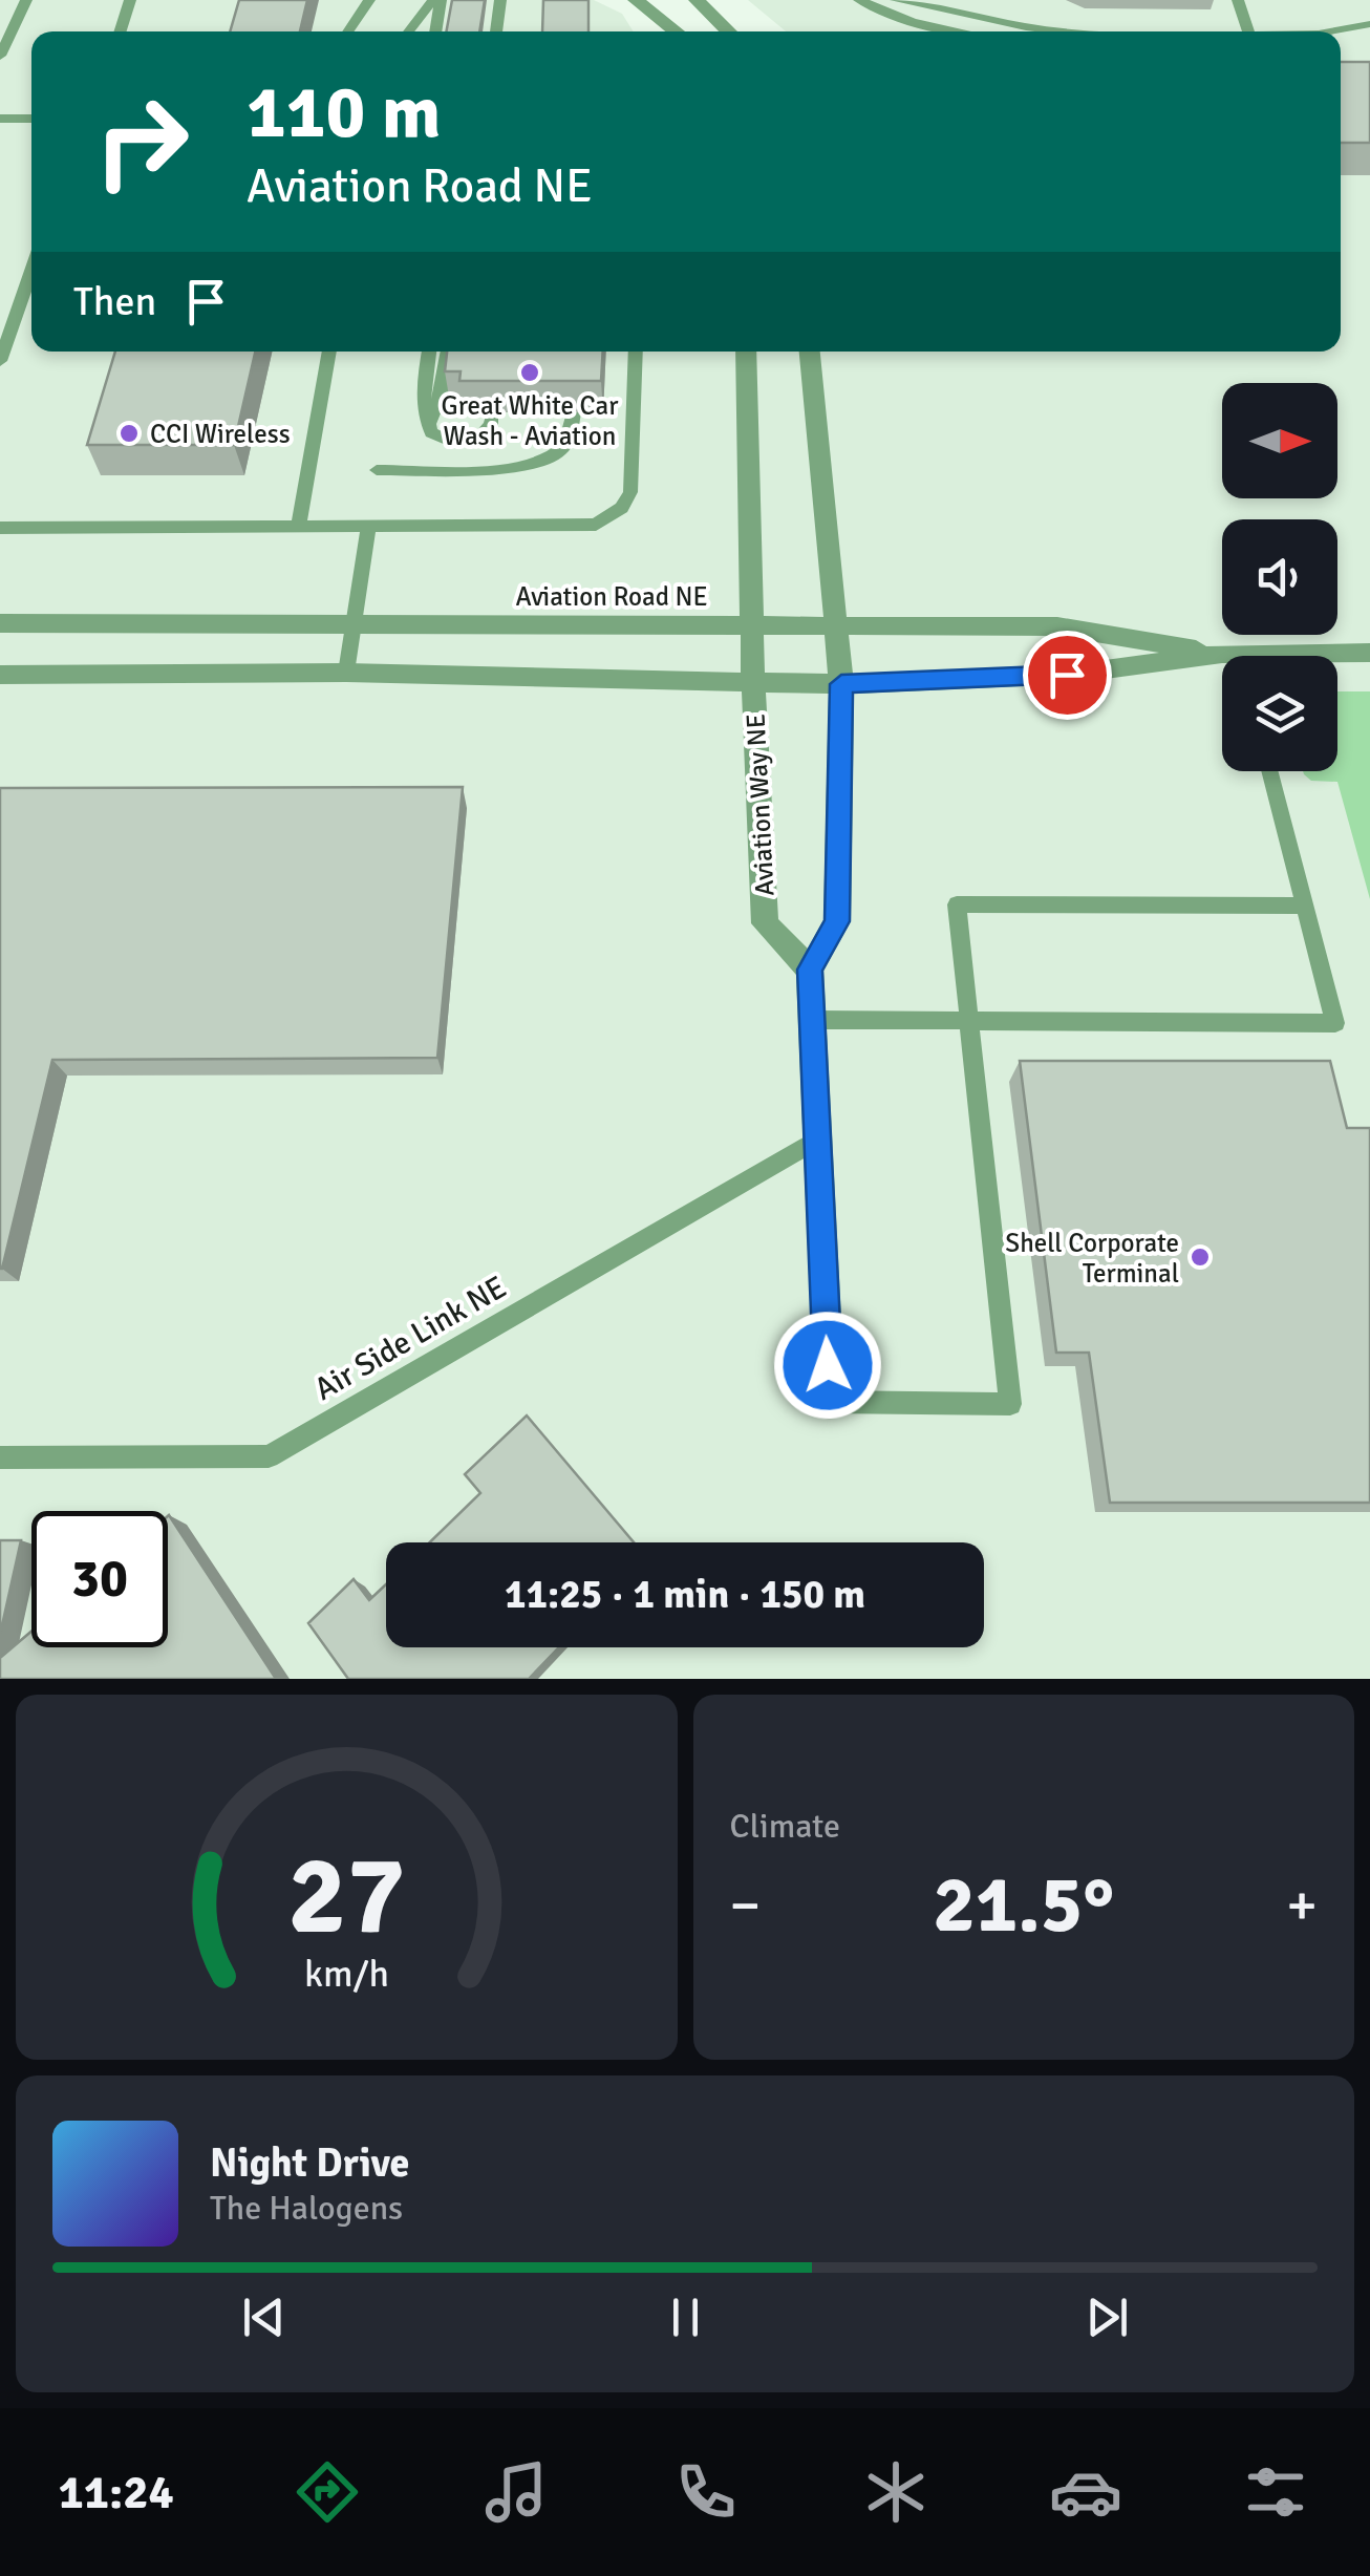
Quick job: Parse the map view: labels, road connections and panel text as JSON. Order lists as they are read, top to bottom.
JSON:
{
  "streets": {
    "street": ["Aviation Road NE", "Aviation Way NE"],
    "lane": ["Air Side Link NE"]
  },
  "crossings": [
    ["Aviation Road NE", "Aviation Way NE"]
  ],
  "places": ["Great White Car Wash - Aviation", "CCI Wireless", "Shell Corporate Terminal"],
  "north": "right",
  "page": {
    "turn": ["110 m", "Aviation Road NE"],
    "then": "Then",
    "limit": "30",
    "trip": "11:25 · 1 min · 150 m",
    "tile": "Climate",
    "heat": ["−", "21.5°", "+"],
    "song": ["Night Drive", "The Halogens"],
    "tabs": "11:24",
    "gauge": ["27", "km/h"]
  }
}
